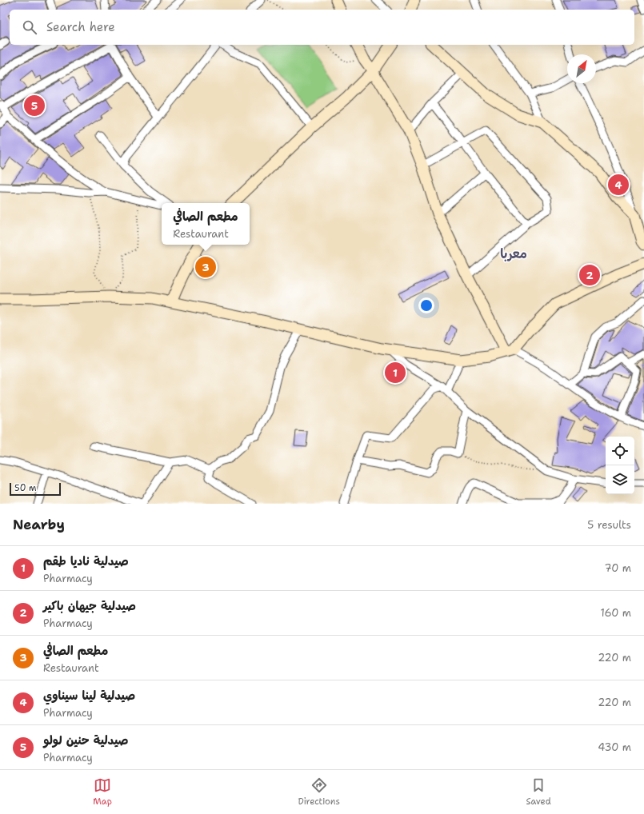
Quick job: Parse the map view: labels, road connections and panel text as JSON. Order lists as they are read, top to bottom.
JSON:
{
  "districts": ["معربا"],
  "scale_bar": "50 m",
  "north": "top right",
  "page": {
    "search": "Search here",
    "pins": [
      "5",
      "4",
      "3",
      "2",
      "1"
    ],
    "popup": ["مطعم الصافي", "Restaurant"],
    "scale": "50 m",
    "heading": ["Nearby", "5 results"],
    "list": [
      {
        "mark": "1",
        "name": "صيدلية ناديا طقم",
        "note": "Pharmacy",
        "value": "70 m"
      },
      {
        "mark": "2",
        "name": "صيدلية جيهان باكير",
        "note": "Pharmacy",
        "value": "160 m"
      },
      {
        "mark": "3",
        "name": "مطعم الصافي",
        "note": "Restaurant",
        "value": "220 m"
      },
      {
        "mark": "4",
        "name": "صيدلية لينا سيناوي",
        "note": "Pharmacy",
        "value": "220 m"
      },
      {
        "mark": "5",
        "name": "صيدلية حنين لولو",
        "note": "Pharmacy",
        "value": "430 m"
      }
    ],
    "nav": ["Map", "Directions", "Saved"]
  }
}
